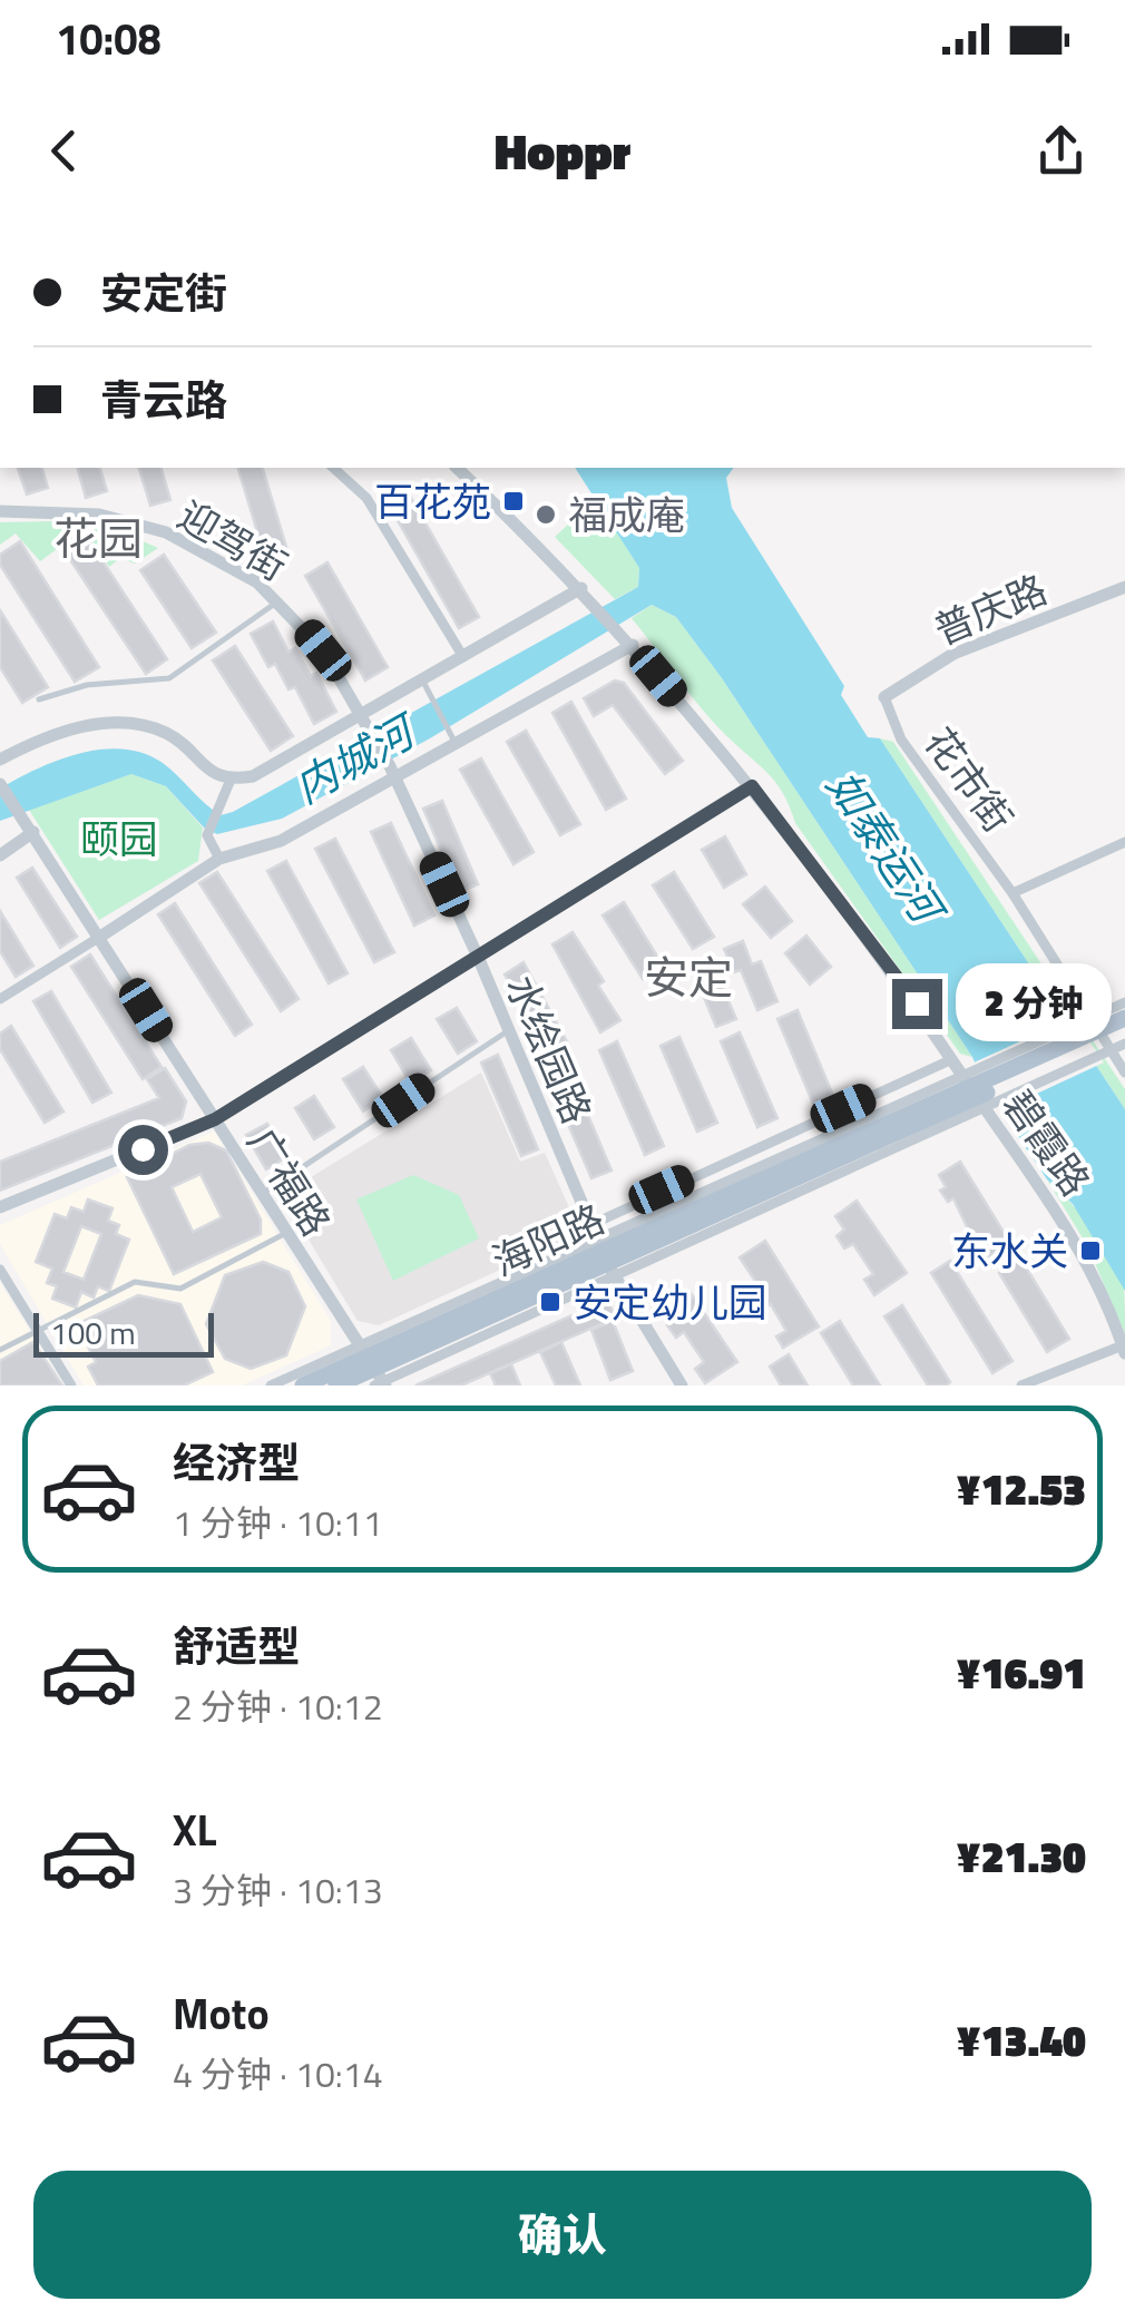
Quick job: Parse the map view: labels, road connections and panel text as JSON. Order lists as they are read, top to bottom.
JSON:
{
  "streets": {
    "main road": ["海阳路"],
    "street": [
      "迎驾街",
      "普庆路",
      "花市街",
      "水绘园路",
      "碧霞路",
      "广福路"
    ]
  },
  "crossings": [
    ["迎驾街", "水绘园路"],
    ["普庆路", "花市街"],
    ["水绘园路", "海阳路"],
    ["广福路", "海阳路"]
  ],
  "districts": ["花园", "安定"],
  "water": ["内城河", "如泰运河"],
  "parks": ["颐园"],
  "places": {
    "transit": ["百花苑", "东水关", "安定幼儿园"],
    "other": ["福成庵"]
  },
  "scale_bar": "100 m",
  "page": {
    "status": "10:08",
    "header": "Hoppr",
    "banner": ["安定街", "青云路"],
    "bubble": "2 分钟",
    "scale": "100 m",
    "list": [
      {
        "name": "经济型",
        "note": "1 分钟 · 10:11",
        "value": "¥12.53"
      },
      {
        "name": "舒适型",
        "note": "2 分钟 · 10:12",
        "value": "¥16.91"
      },
      {
        "name": "XL",
        "note": "3 分钟 · 10:13",
        "value": "¥21.30"
      },
      {
        "name": "Moto",
        "note": "4 分钟 · 10:14",
        "value": "¥13.40"
      }
    ],
    "buttons": "确认"
  }
}
